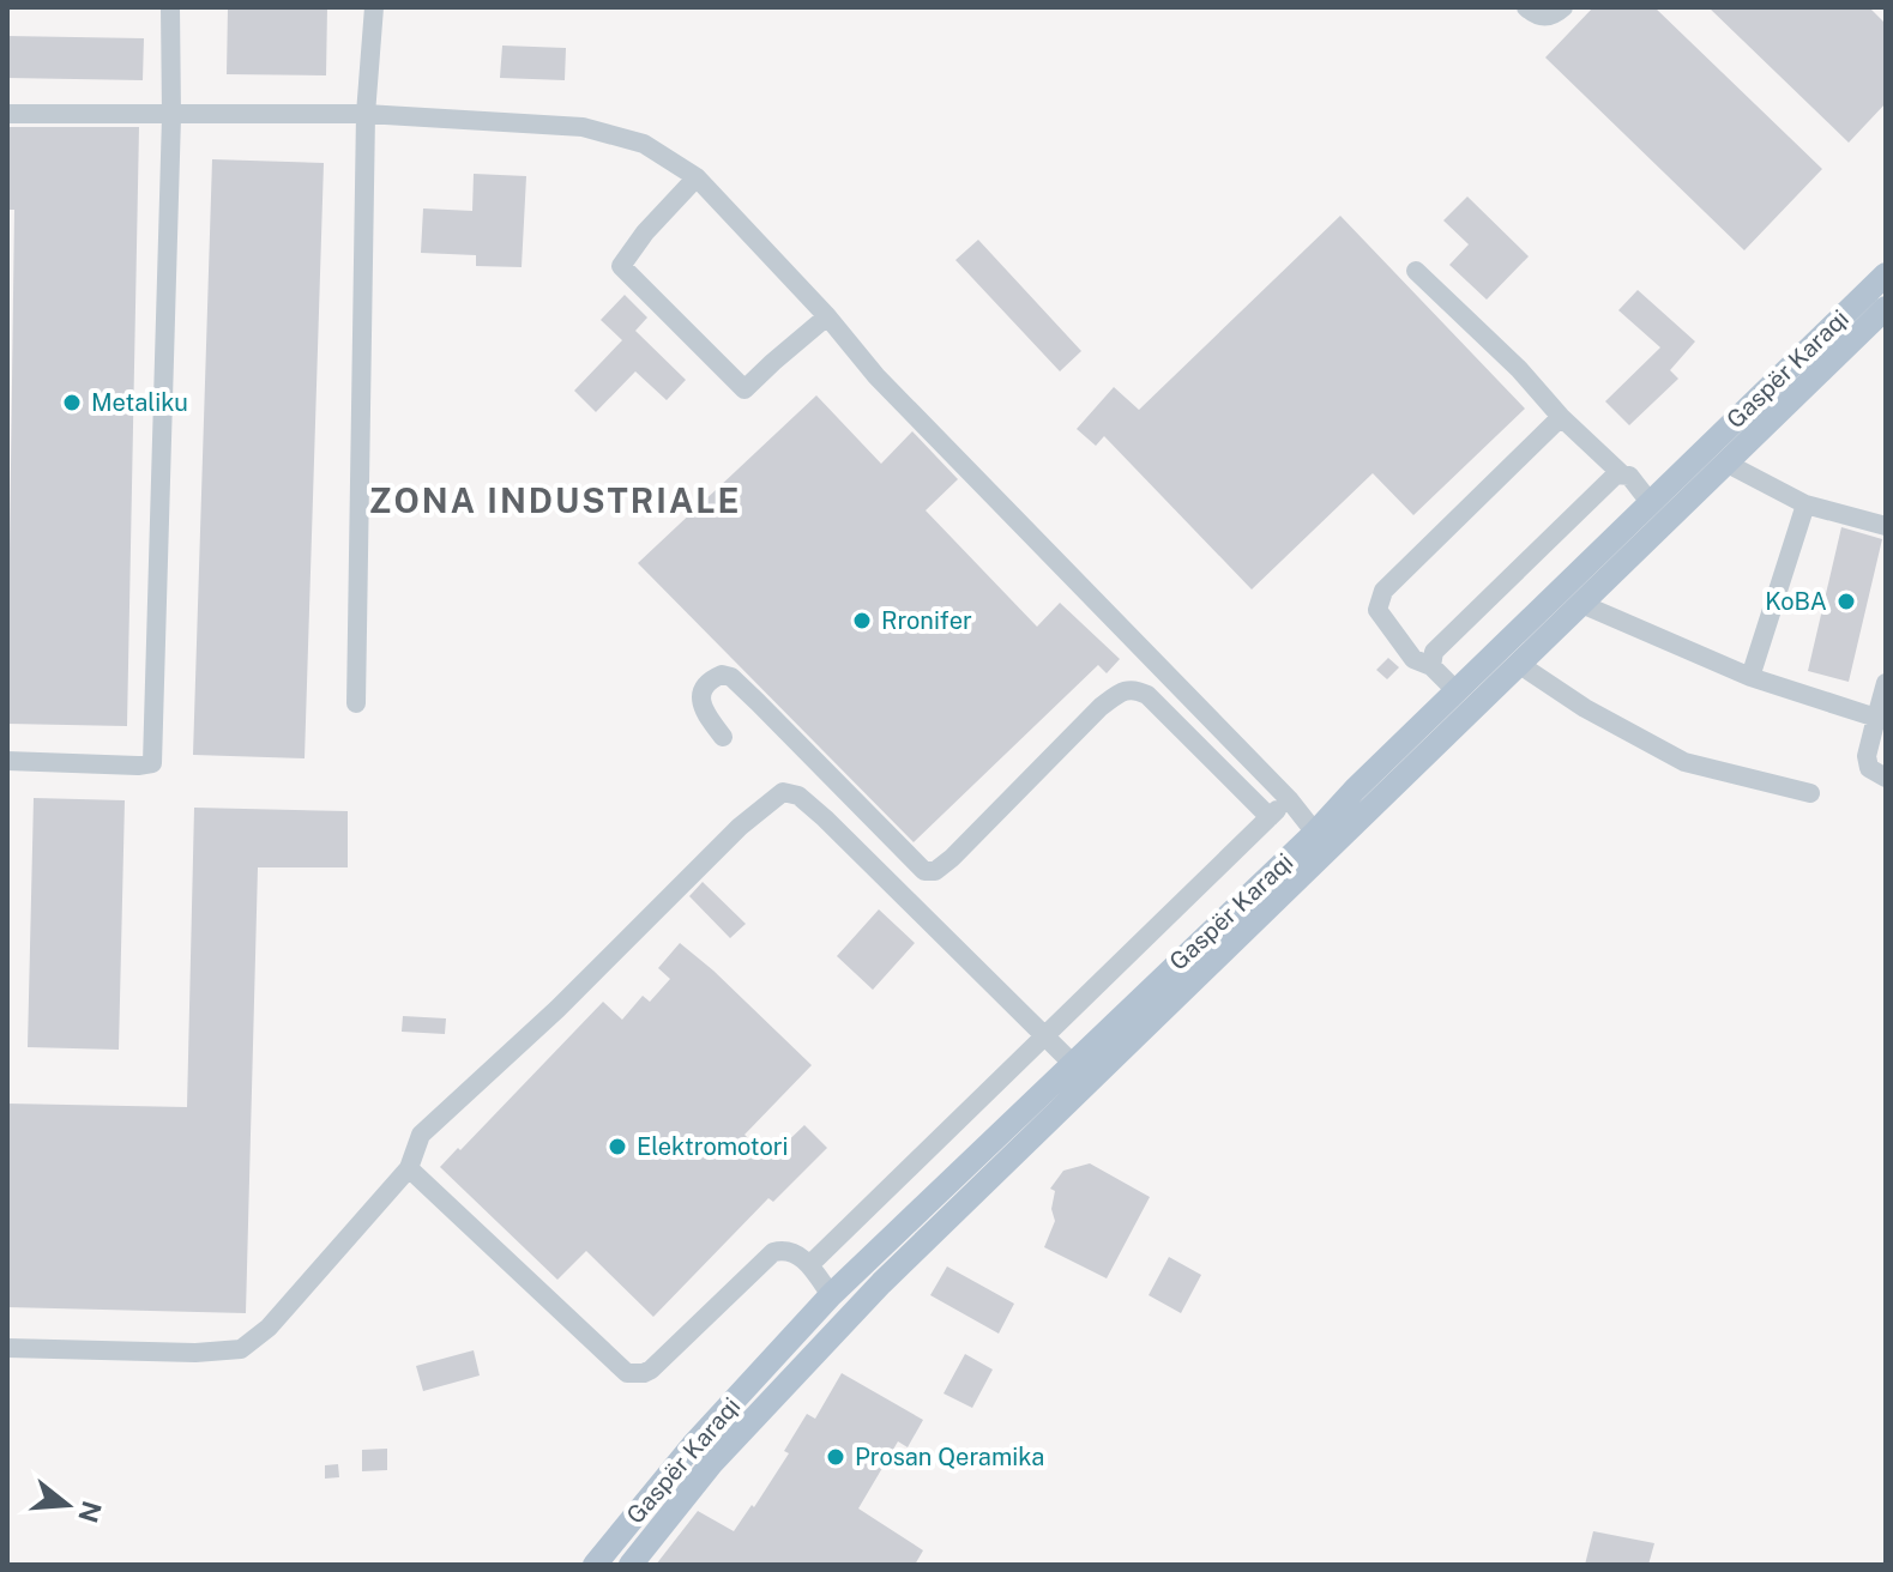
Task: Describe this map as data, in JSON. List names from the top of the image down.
{
  "streets": {
    "main road": ["Gaspër Karaqi"]
  },
  "districts": ["ZONA INDUSTRIALE"],
  "places": [
    "Metaliku",
    "KoBA",
    "Rronifer",
    "Elektromotori",
    "Prosan Qeramika"
  ],
  "north": "right"
}
